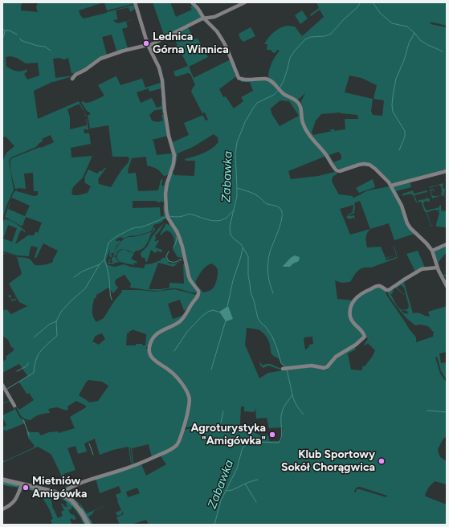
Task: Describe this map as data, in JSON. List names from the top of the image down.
{
  "water": ["Zabawka"],
  "places": [
    "Lednica Górna Winnica",
    "Agroturystyka \"Amigówka\"",
    "Klub Sportowy Sokół Chorągwica",
    "Mietniów Amigówka"
  ]
}
